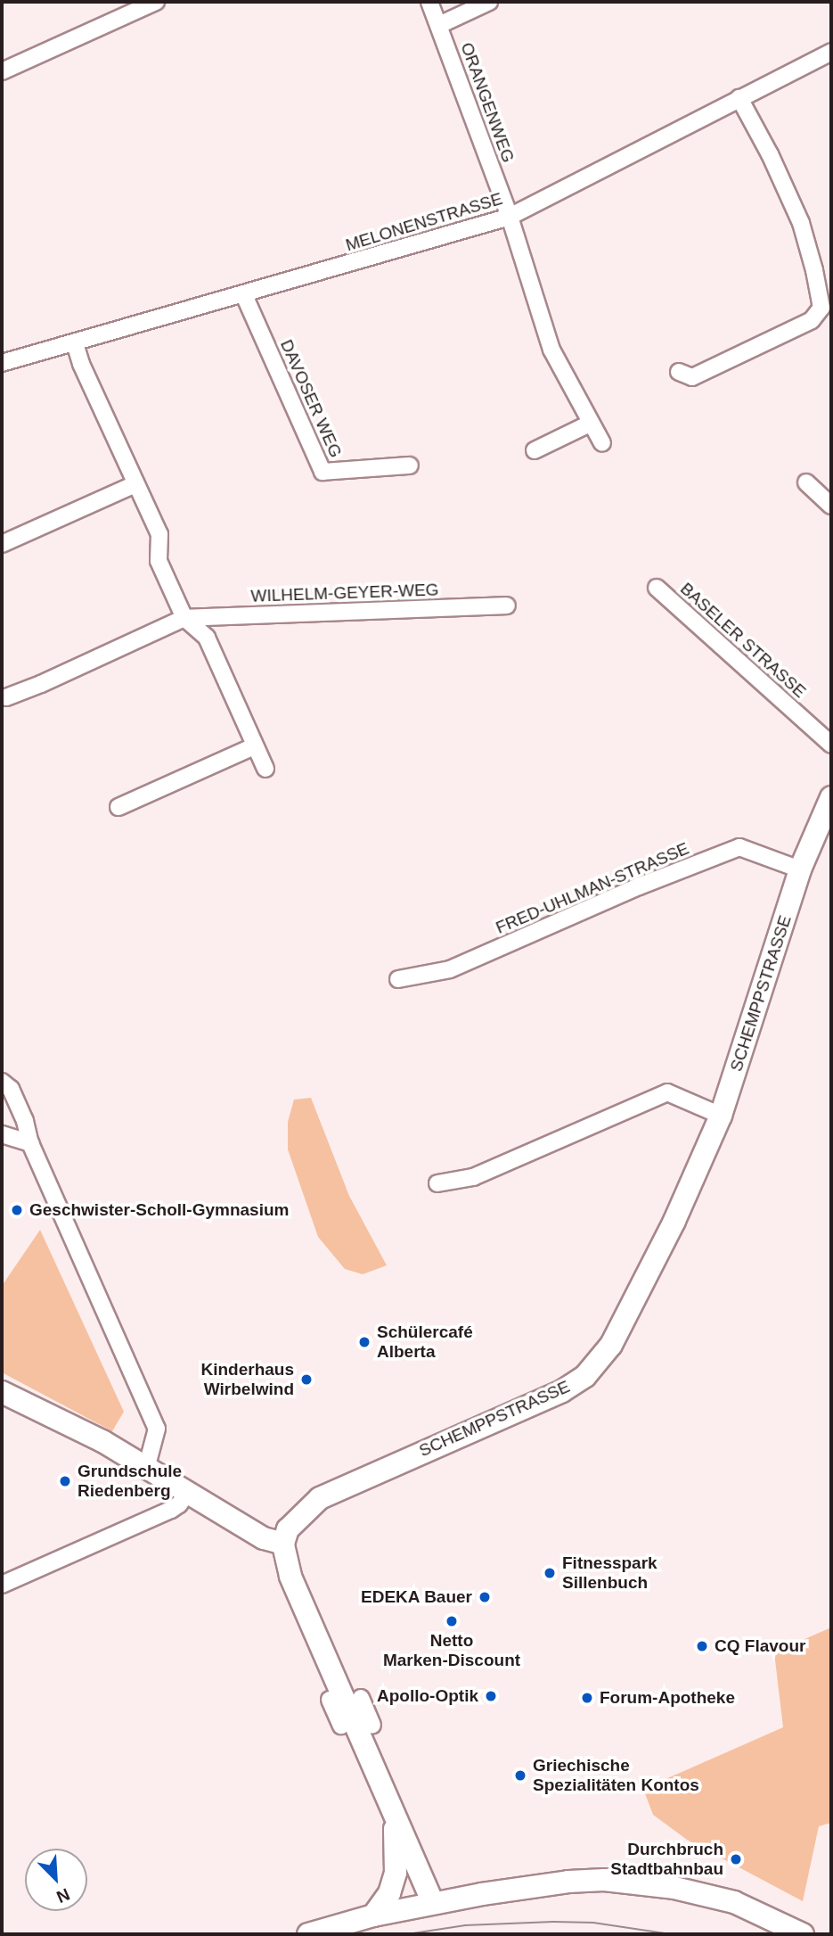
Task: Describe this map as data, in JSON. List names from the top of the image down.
{
  "streets": {
    "street": [
      "ORANGENWEG",
      "MELONENSTRASSE",
      "DAVOSER WEG",
      "WILHELM-GEYER-WEG",
      "BASELER STRASSE",
      "FRED-UHLMAN-STRASSE",
      "SCHEMPPSTRASSE"
    ]
  },
  "crossings": [
    ["ORANGENWEG", "MELONENSTRASSE"],
    ["MELONENSTRASSE", "DAVOSER WEG"],
    ["FRED-UHLMAN-STRASSE", "SCHEMPPSTRASSE"]
  ],
  "places": [
    "Geschwister-Scholl-Gymnasium",
    "Schülercafé Alberta",
    "Kinderhaus Wirbelwind",
    "Grundschule Riedenberg",
    "Fitnesspark Sillenbuch",
    "EDEKA Bauer",
    "Netto Marken-Discount",
    "CQ Flavour",
    "Apollo-Optik",
    "Forum-Apotheke",
    "Griechische Spezialitäten Kontos",
    "Durchbruch Stadtbahnbau"
  ],
  "north": "bottom right"
}
